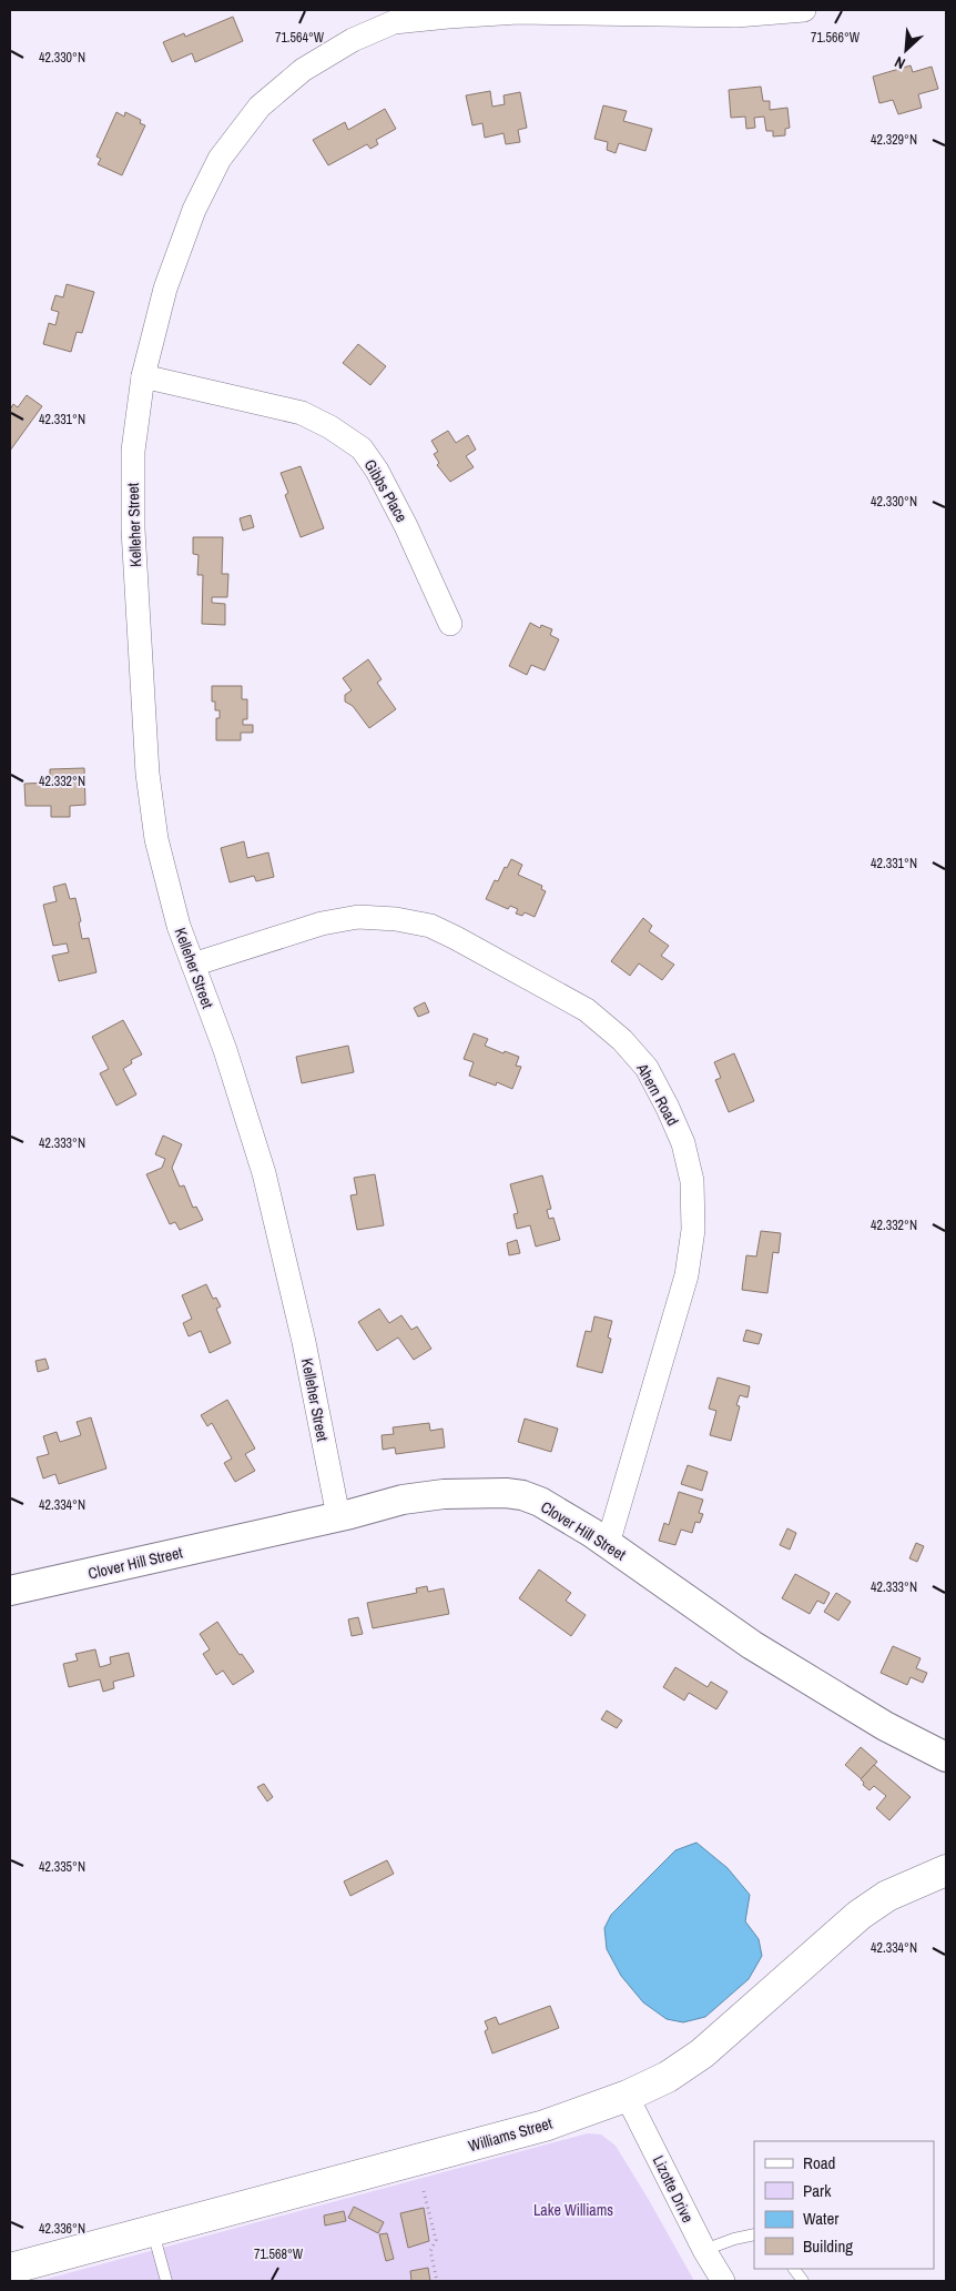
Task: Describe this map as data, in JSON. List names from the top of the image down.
{
  "streets": {
    "main road": ["Williams Street"],
    "street": [
      "Gibbs Place",
      "Kelleher Street",
      "Ahern Road",
      "Clover Hill Street",
      "Lizotte Drive"
    ]
  },
  "crossings": [
    ["Gibbs Place", "Kelleher Street"],
    ["Kelleher Street", "Ahern Road"],
    ["Kelleher Street", "Clover Hill Street"],
    ["Ahern Road", "Clover Hill Street"],
    ["Williams Street", "Lizotte Drive"]
  ],
  "parks": ["Lake Williams"],
  "legend": [
    "Road",
    "Park",
    "Water",
    "Building"
  ],
  "north": "bottom left",
  "coordinates": [
    "71.564°W",
    "71.566°W",
    "42.330°N",
    "42.329°N",
    "42.331°N",
    "42.332°N",
    "42.333°N",
    "42.334°N",
    "42.335°N",
    "42.336°N",
    "71.568°W"
  ]
}
